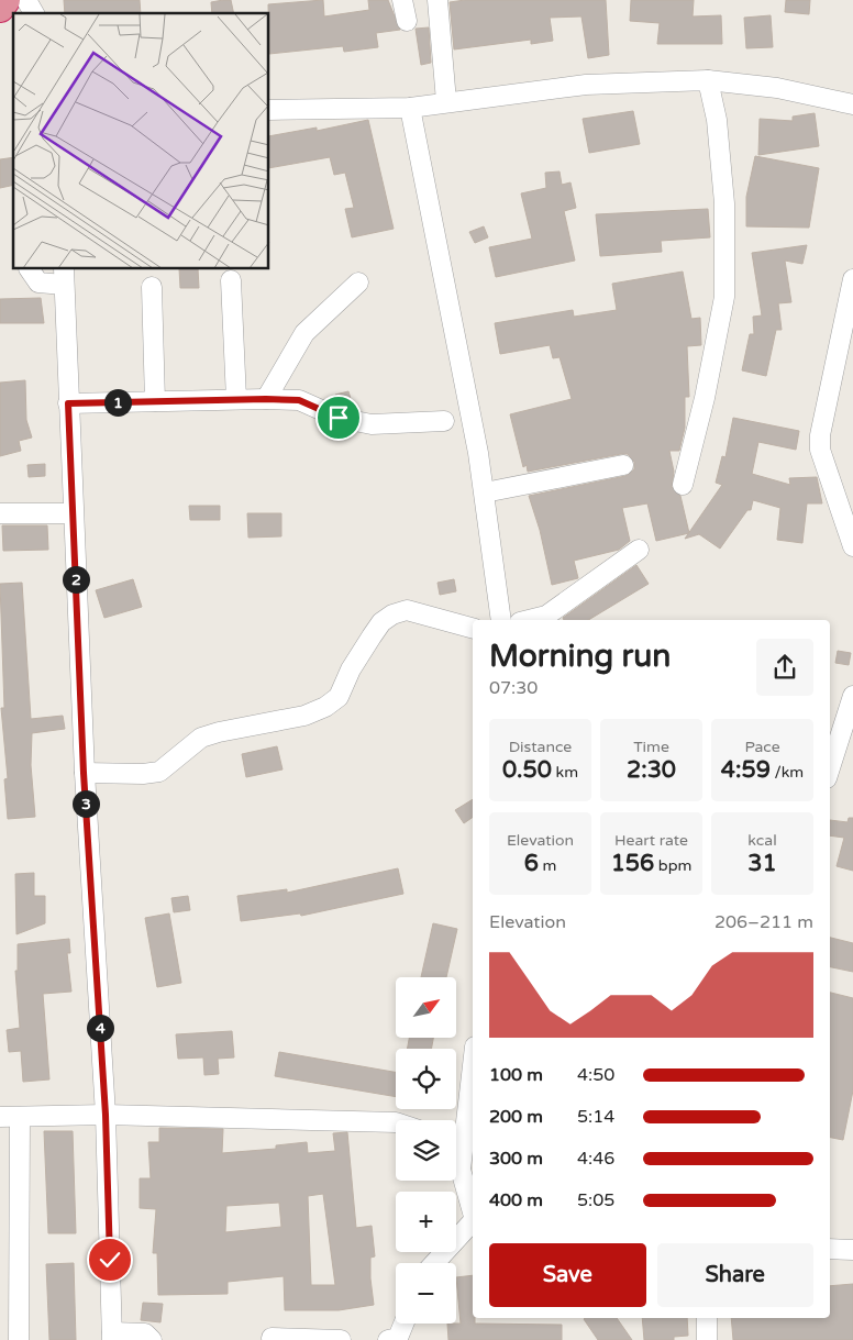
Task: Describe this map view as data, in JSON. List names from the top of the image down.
{
  "north": "top right",
  "page": {
    "pins": [
      "1",
      "2",
      "3",
      "4"
    ],
    "heading": ["Morning run", "07:30"],
    "stats": [
      ["Distance", "0.50 km"],
      ["Time", "2:30"],
      ["Pace", "4:59 /km"],
      ["Elevation", "6 m"],
      ["Heart rate", "156 bpm"],
      ["kcal", "31"]
    ],
    "chart": ["Elevation", "206–211 m"],
    "map_buttons": ["+", "−"],
    "list": [
      {
        "name": "100 m",
        "note": "4:50"
      },
      {
        "name": "200 m",
        "note": "5:14"
      },
      {
        "name": "300 m",
        "note": "4:46"
      },
      {
        "name": "400 m",
        "note": "5:05"
      }
    ],
    "buttons": ["Save", "Share"]
  }
}
